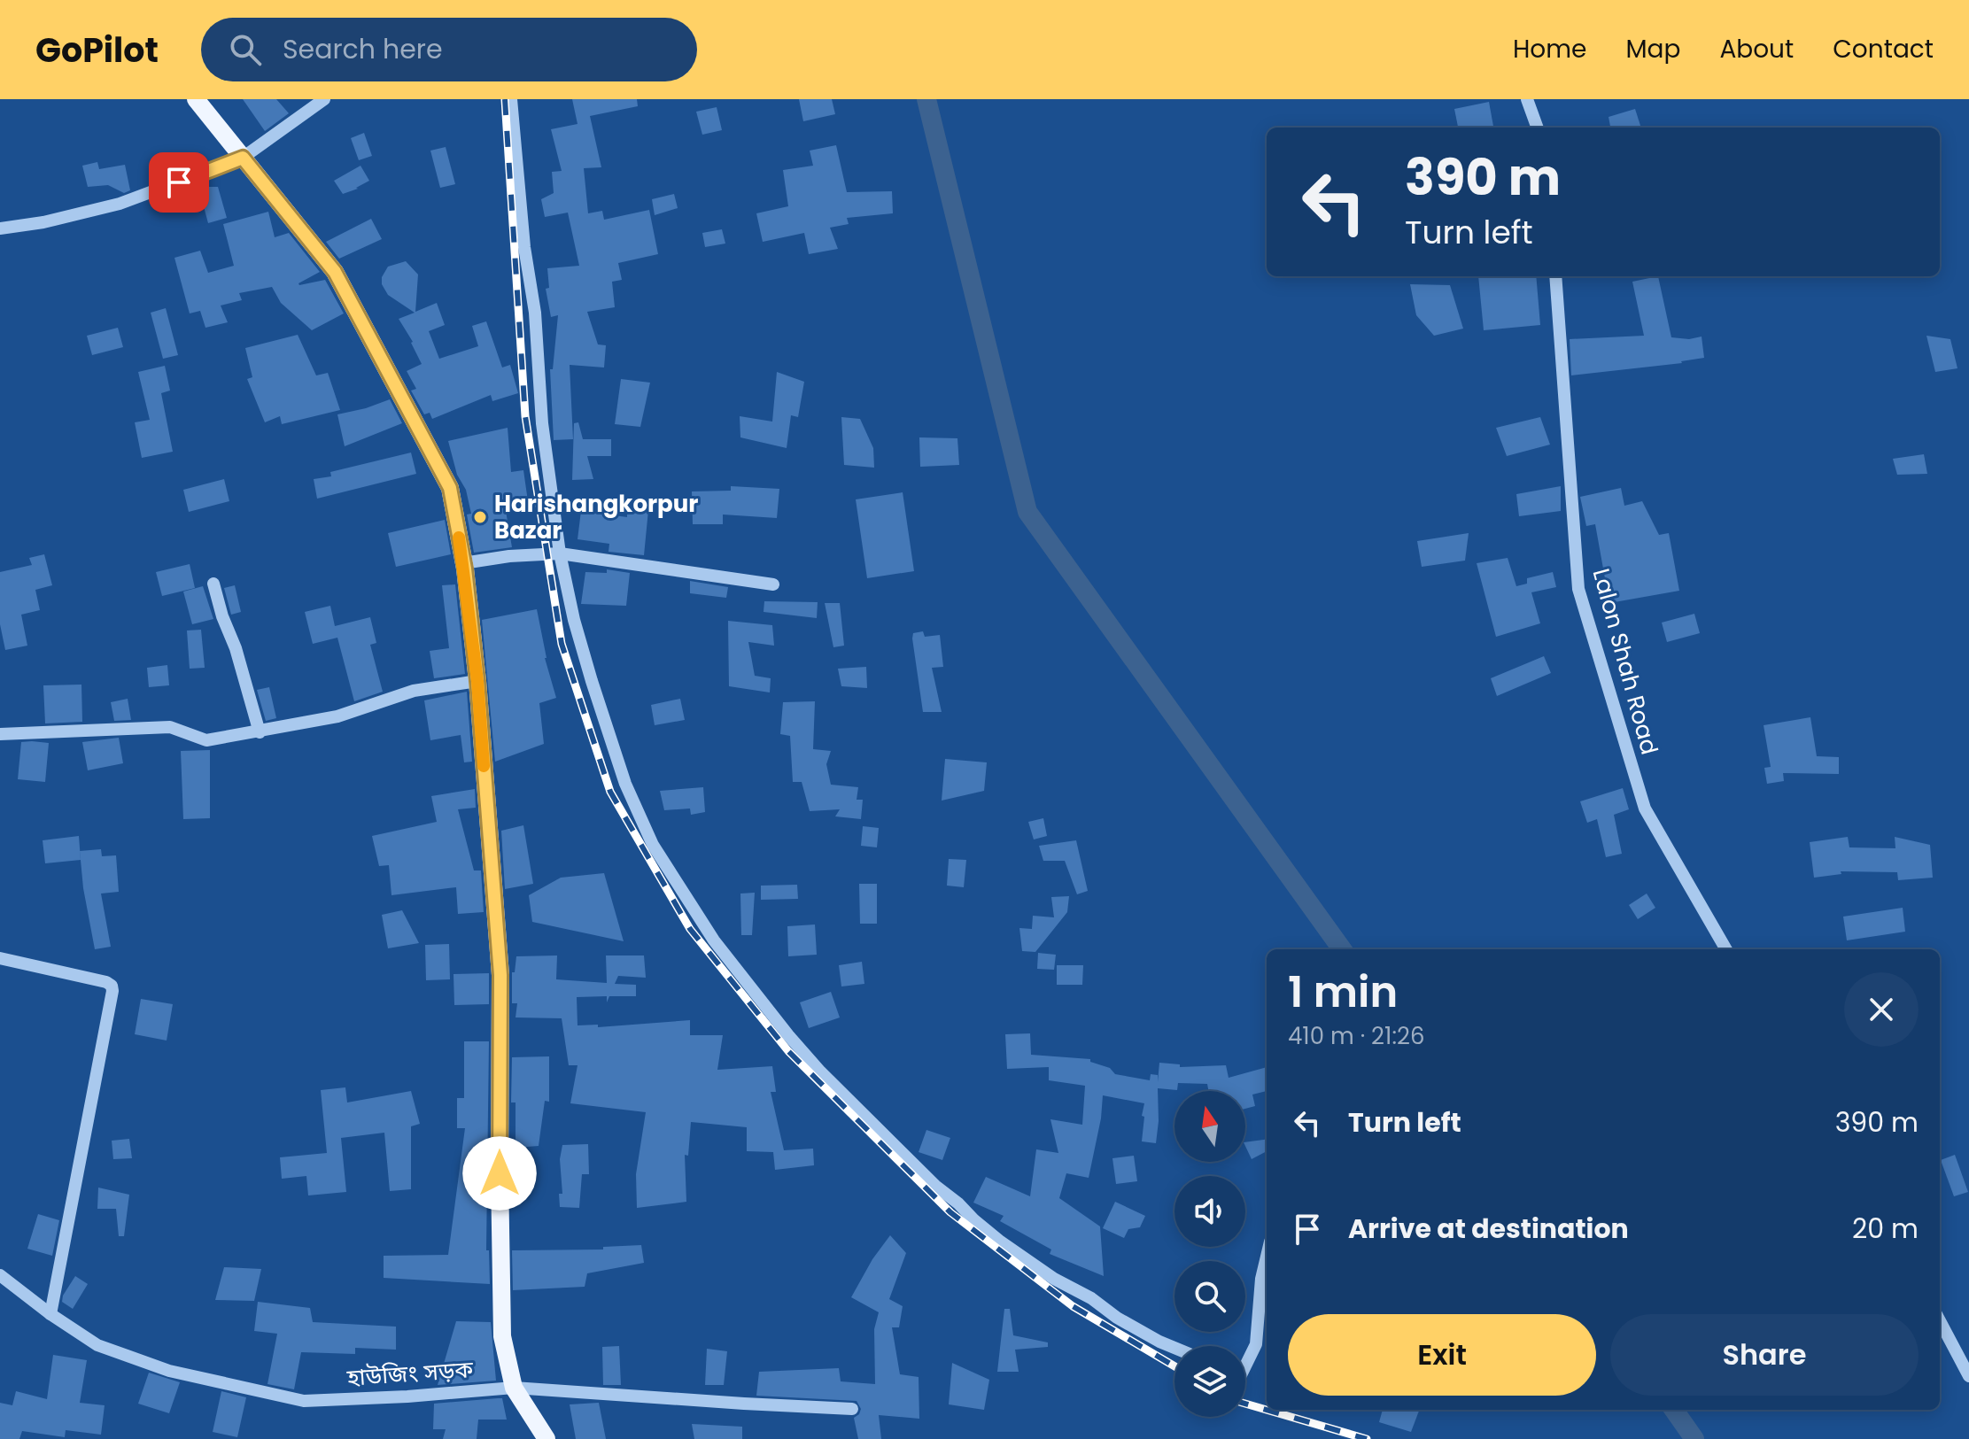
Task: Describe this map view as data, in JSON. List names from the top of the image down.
{
  "streets": {
    "street": ["Lalon Shah Road", "হাউজিং সড়ক"]
  },
  "places": ["Harishangkorpur Bazar"],
  "north": "top",
  "page": {
    "header": "GoPilot",
    "search": "Search here",
    "nav": [
      "Home",
      "Map",
      "About",
      "Contact"
    ],
    "turn": ["390 m", "Turn left"],
    "heading": ["1 min", "410 m · 21:26"],
    "list": [
      {
        "name": "Turn left",
        "value": "390 m"
      },
      {
        "name": "Arrive at destination",
        "value": "20 m"
      }
    ],
    "buttons": ["Exit", "Share"]
  }
}
